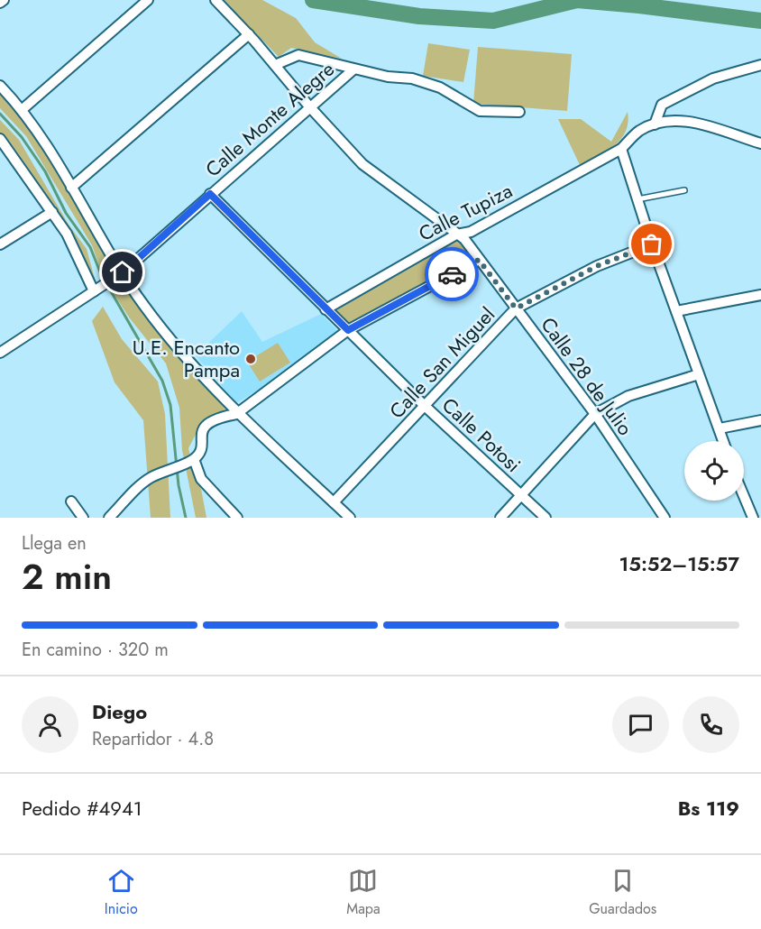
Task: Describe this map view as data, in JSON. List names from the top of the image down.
{
  "streets": {
    "street": [
      "Calle Monte Alegre",
      "Calle Tupiza",
      "Calle San Miguel",
      "Calle 28 de Julio",
      "Calle Potosi"
    ]
  },
  "crossings": [
    ["Calle Monte Alegre", "Calle 28 de Julio"],
    ["Calle Monte Alegre", "Calle Potosi"],
    ["Calle Tupiza", "Calle 28 de Julio"],
    ["Calle Tupiza", "Calle Potosi"],
    ["Calle San Miguel", "Calle 28 de Julio"],
    ["Calle San Miguel", "Calle Potosi"]
  ],
  "places": ["U.E. Encanto Pampa"],
  "page": {
    "heading": ["2 min", "Llega en", "15:52–15:57"],
    "panel": [
      "Diego",
      "Repartidor · 4.8",
      "Pedido #4941",
      "Bs 119"
    ],
    "bar": "En camino · 320 m",
    "tabs": ["Inicio", "Mapa", "Guardados"]
  }
}
